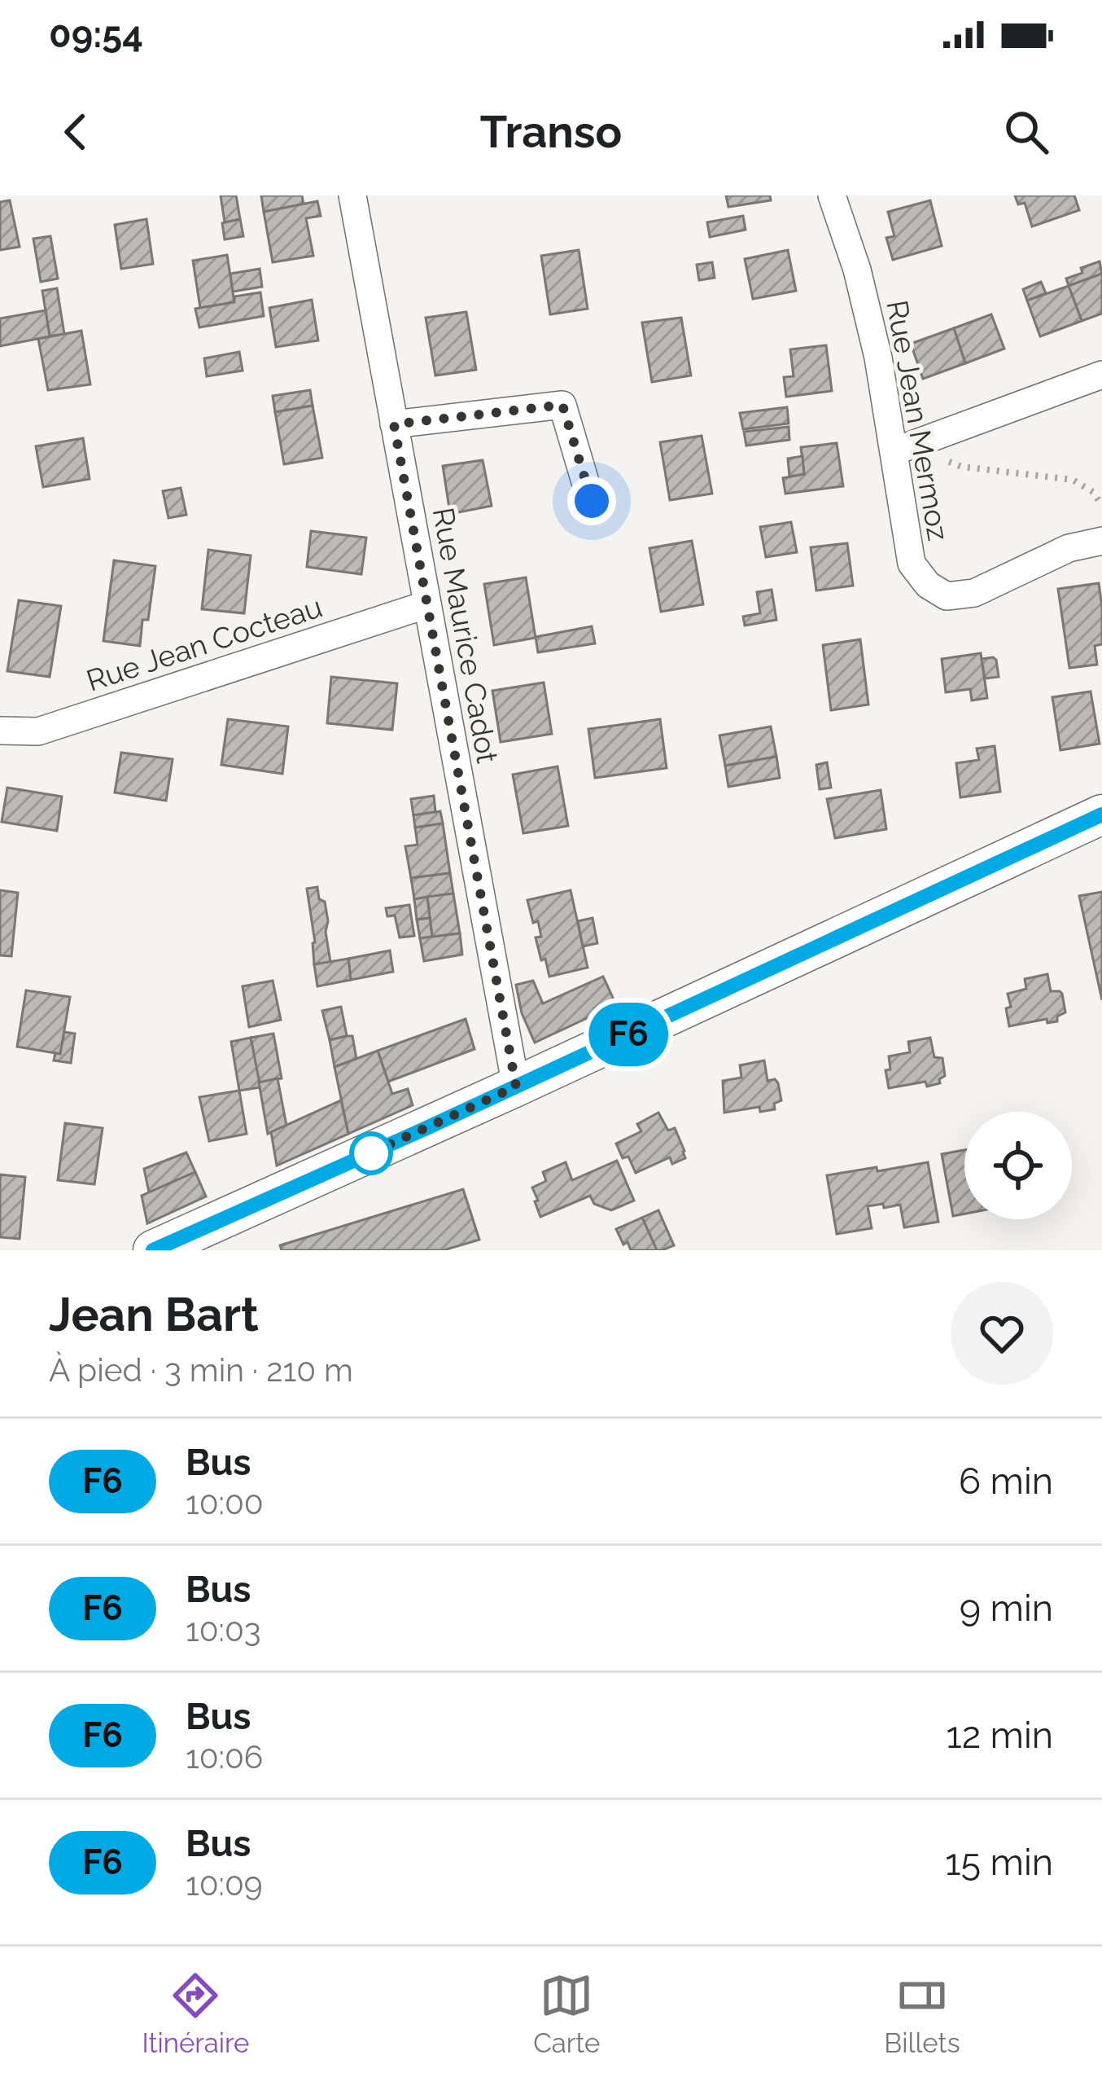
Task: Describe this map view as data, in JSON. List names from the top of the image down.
{
  "streets": {
    "street": ["Rue Jean Mermoz", "Rue Maurice Cadot", "Rue Jean Cocteau"]
  },
  "crossings": [
    ["Rue Maurice Cadot", "Rue Jean Cocteau"]
  ],
  "lines": ["bus line F6"],
  "page": {
    "status": "09:54",
    "header": "Transo",
    "on_map": "F6",
    "heading": ["Jean Bart", "À pied · 3 min · 210 m"],
    "list": [
      {
        "mark": "F6",
        "name": "Bus",
        "note": "10:00",
        "value": "6 min"
      },
      {
        "mark": "F6",
        "name": "Bus",
        "note": "10:03",
        "value": "9 min"
      },
      {
        "mark": "F6",
        "name": "Bus",
        "note": "10:06",
        "value": "12 min"
      },
      {
        "mark": "F6",
        "name": "Bus",
        "note": "10:09",
        "value": "15 min"
      }
    ],
    "tabs": ["Itinéraire", "Carte", "Billets"]
  }
}
